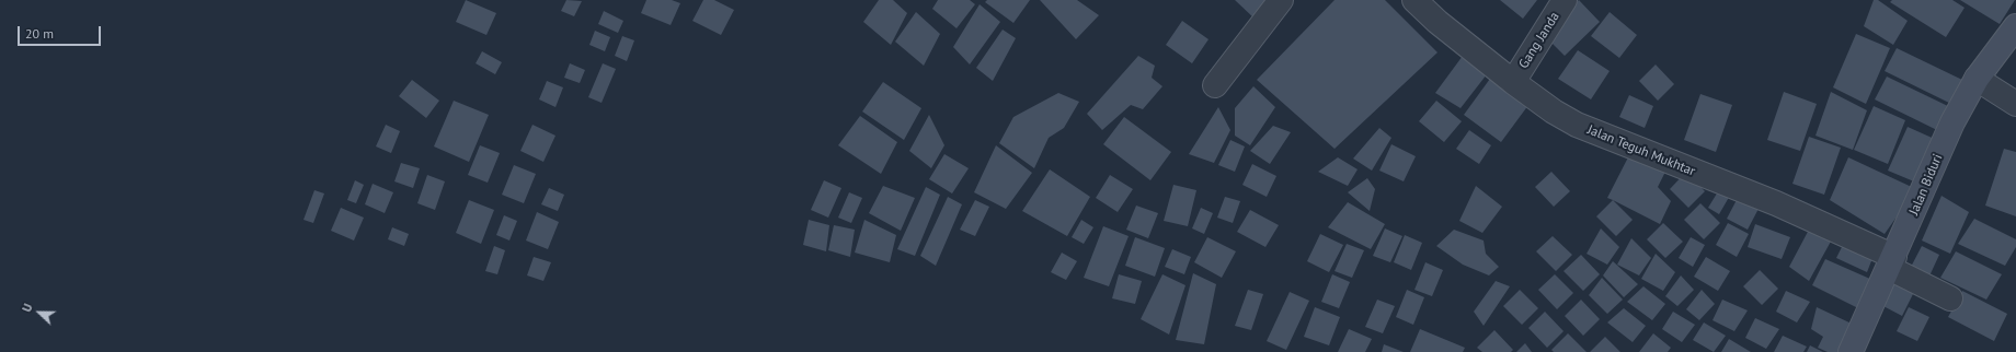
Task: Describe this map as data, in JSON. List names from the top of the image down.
{
  "streets": {
    "street": ["Gang Janda", "Jalan Teguh Mukhtar", "Jalan Biduri"]
  },
  "crossings": [
    ["Gang Janda", "Jalan Teguh Mukhtar"],
    ["Jalan Teguh Mukhtar", "Jalan Biduri"]
  ],
  "scale_bar": "20 m",
  "north": "left"
}
